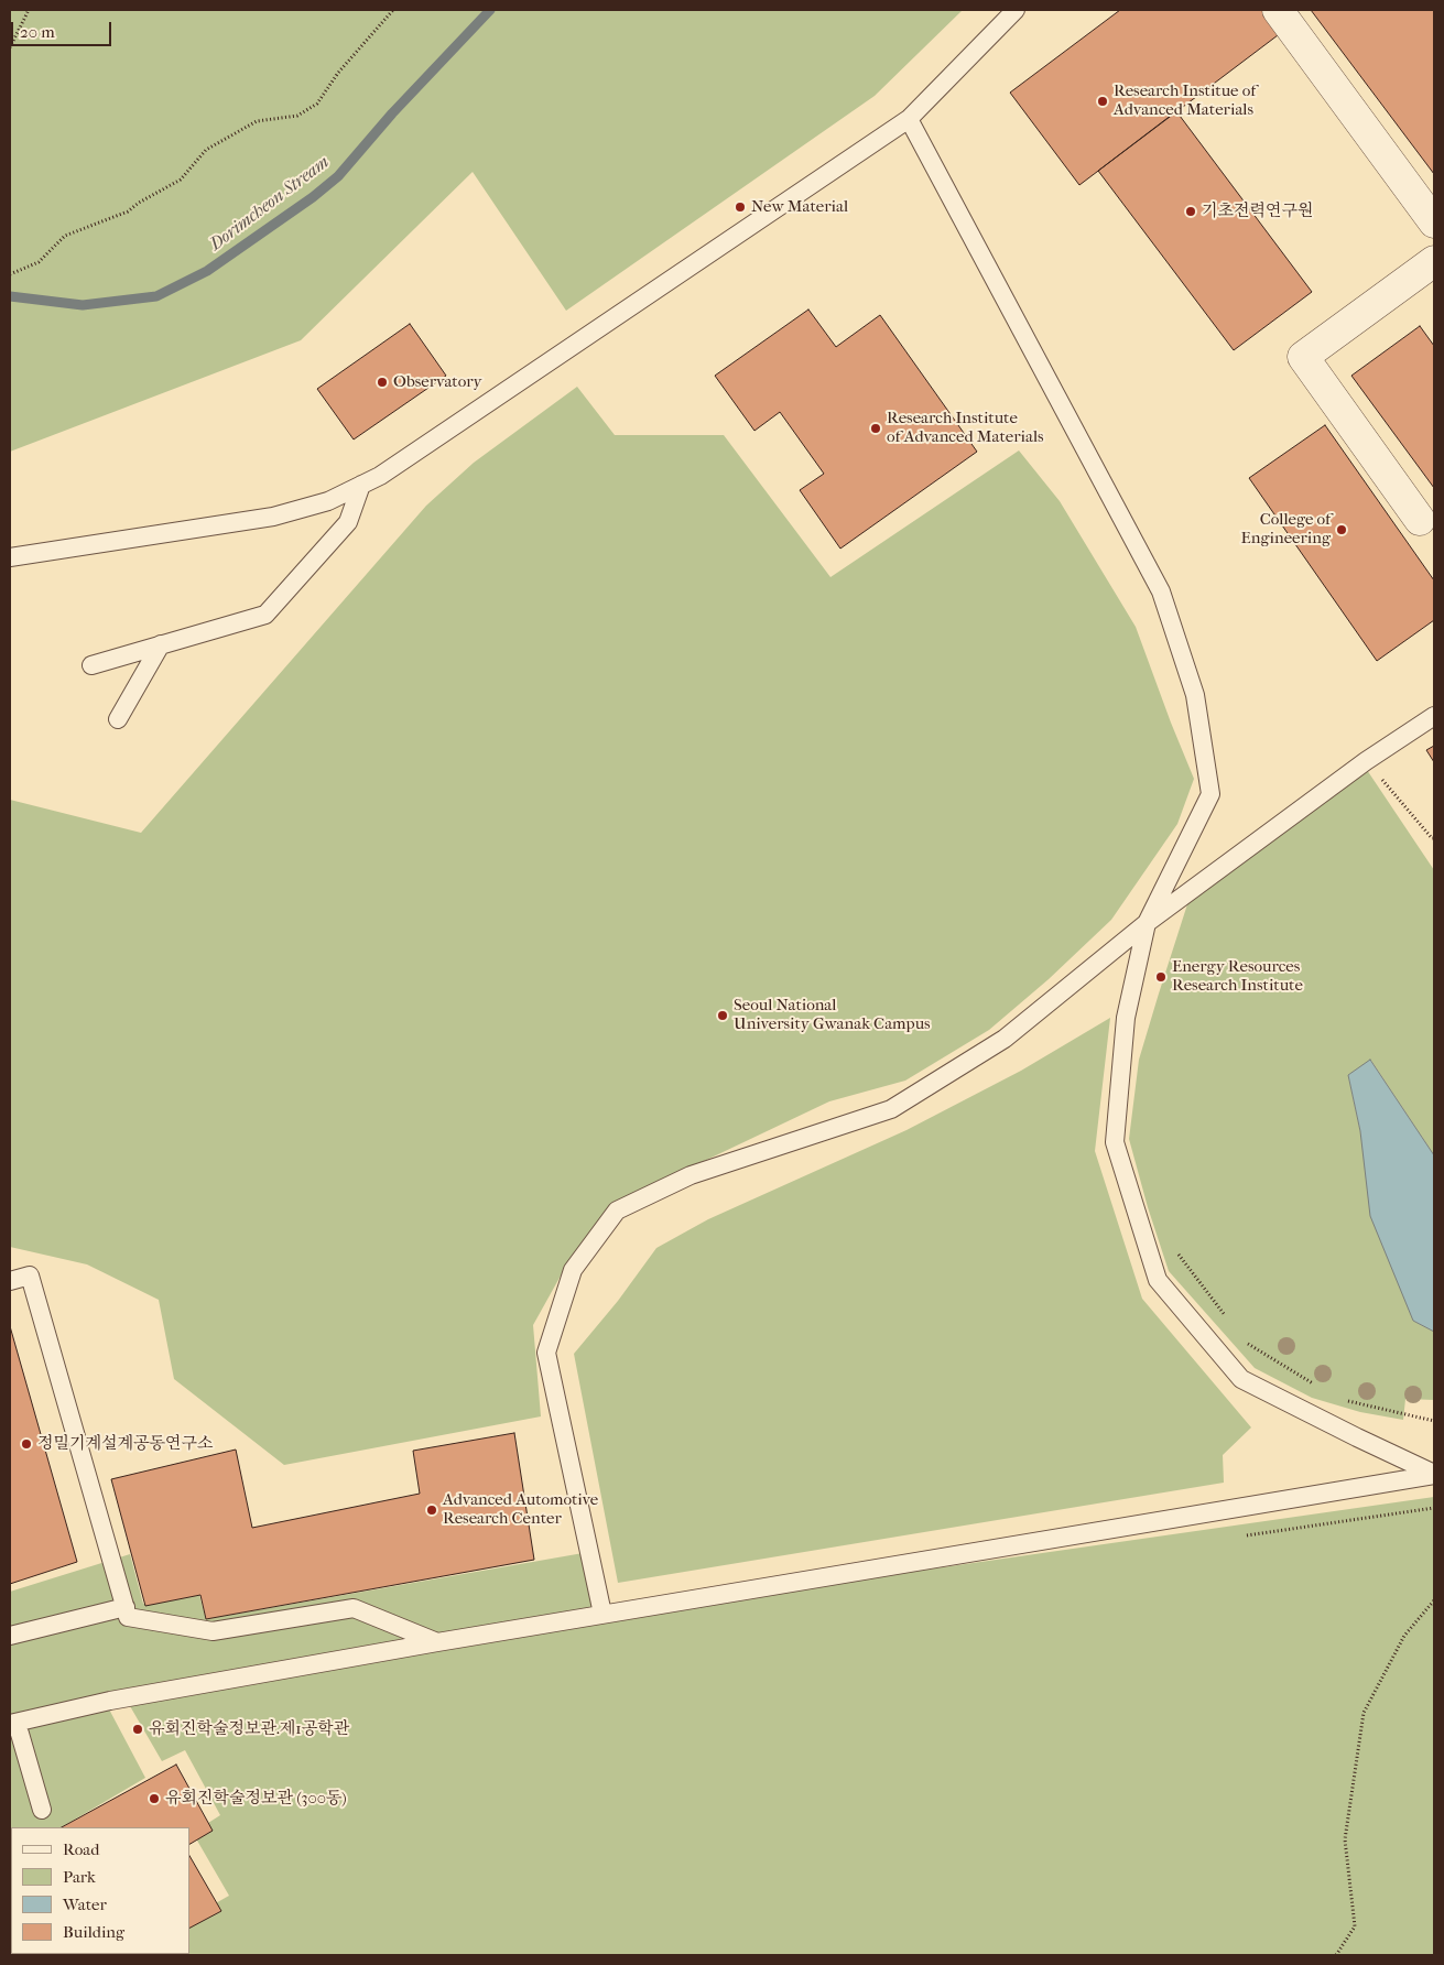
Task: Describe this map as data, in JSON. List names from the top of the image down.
{
  "water": ["Dorimcheon Stream"],
  "places": [
    "Research Institue of Advanced Materials",
    "New Material",
    "기초전력연구원",
    "Observatory",
    "Research Institute of Advanced Materials",
    "College of Engineering",
    "Energy Resources Research Institute",
    "Seoul National University Gwanak Campus",
    "정밀기계설계공동연구소",
    "Advanced Automotive Research Center",
    "유회진학술정보관.제1공학관",
    "유회진학술정보관 (300동)"
  ],
  "legend": [
    "Road",
    "Park",
    "Water",
    "Building"
  ],
  "scale_bar": "20 m"
}
